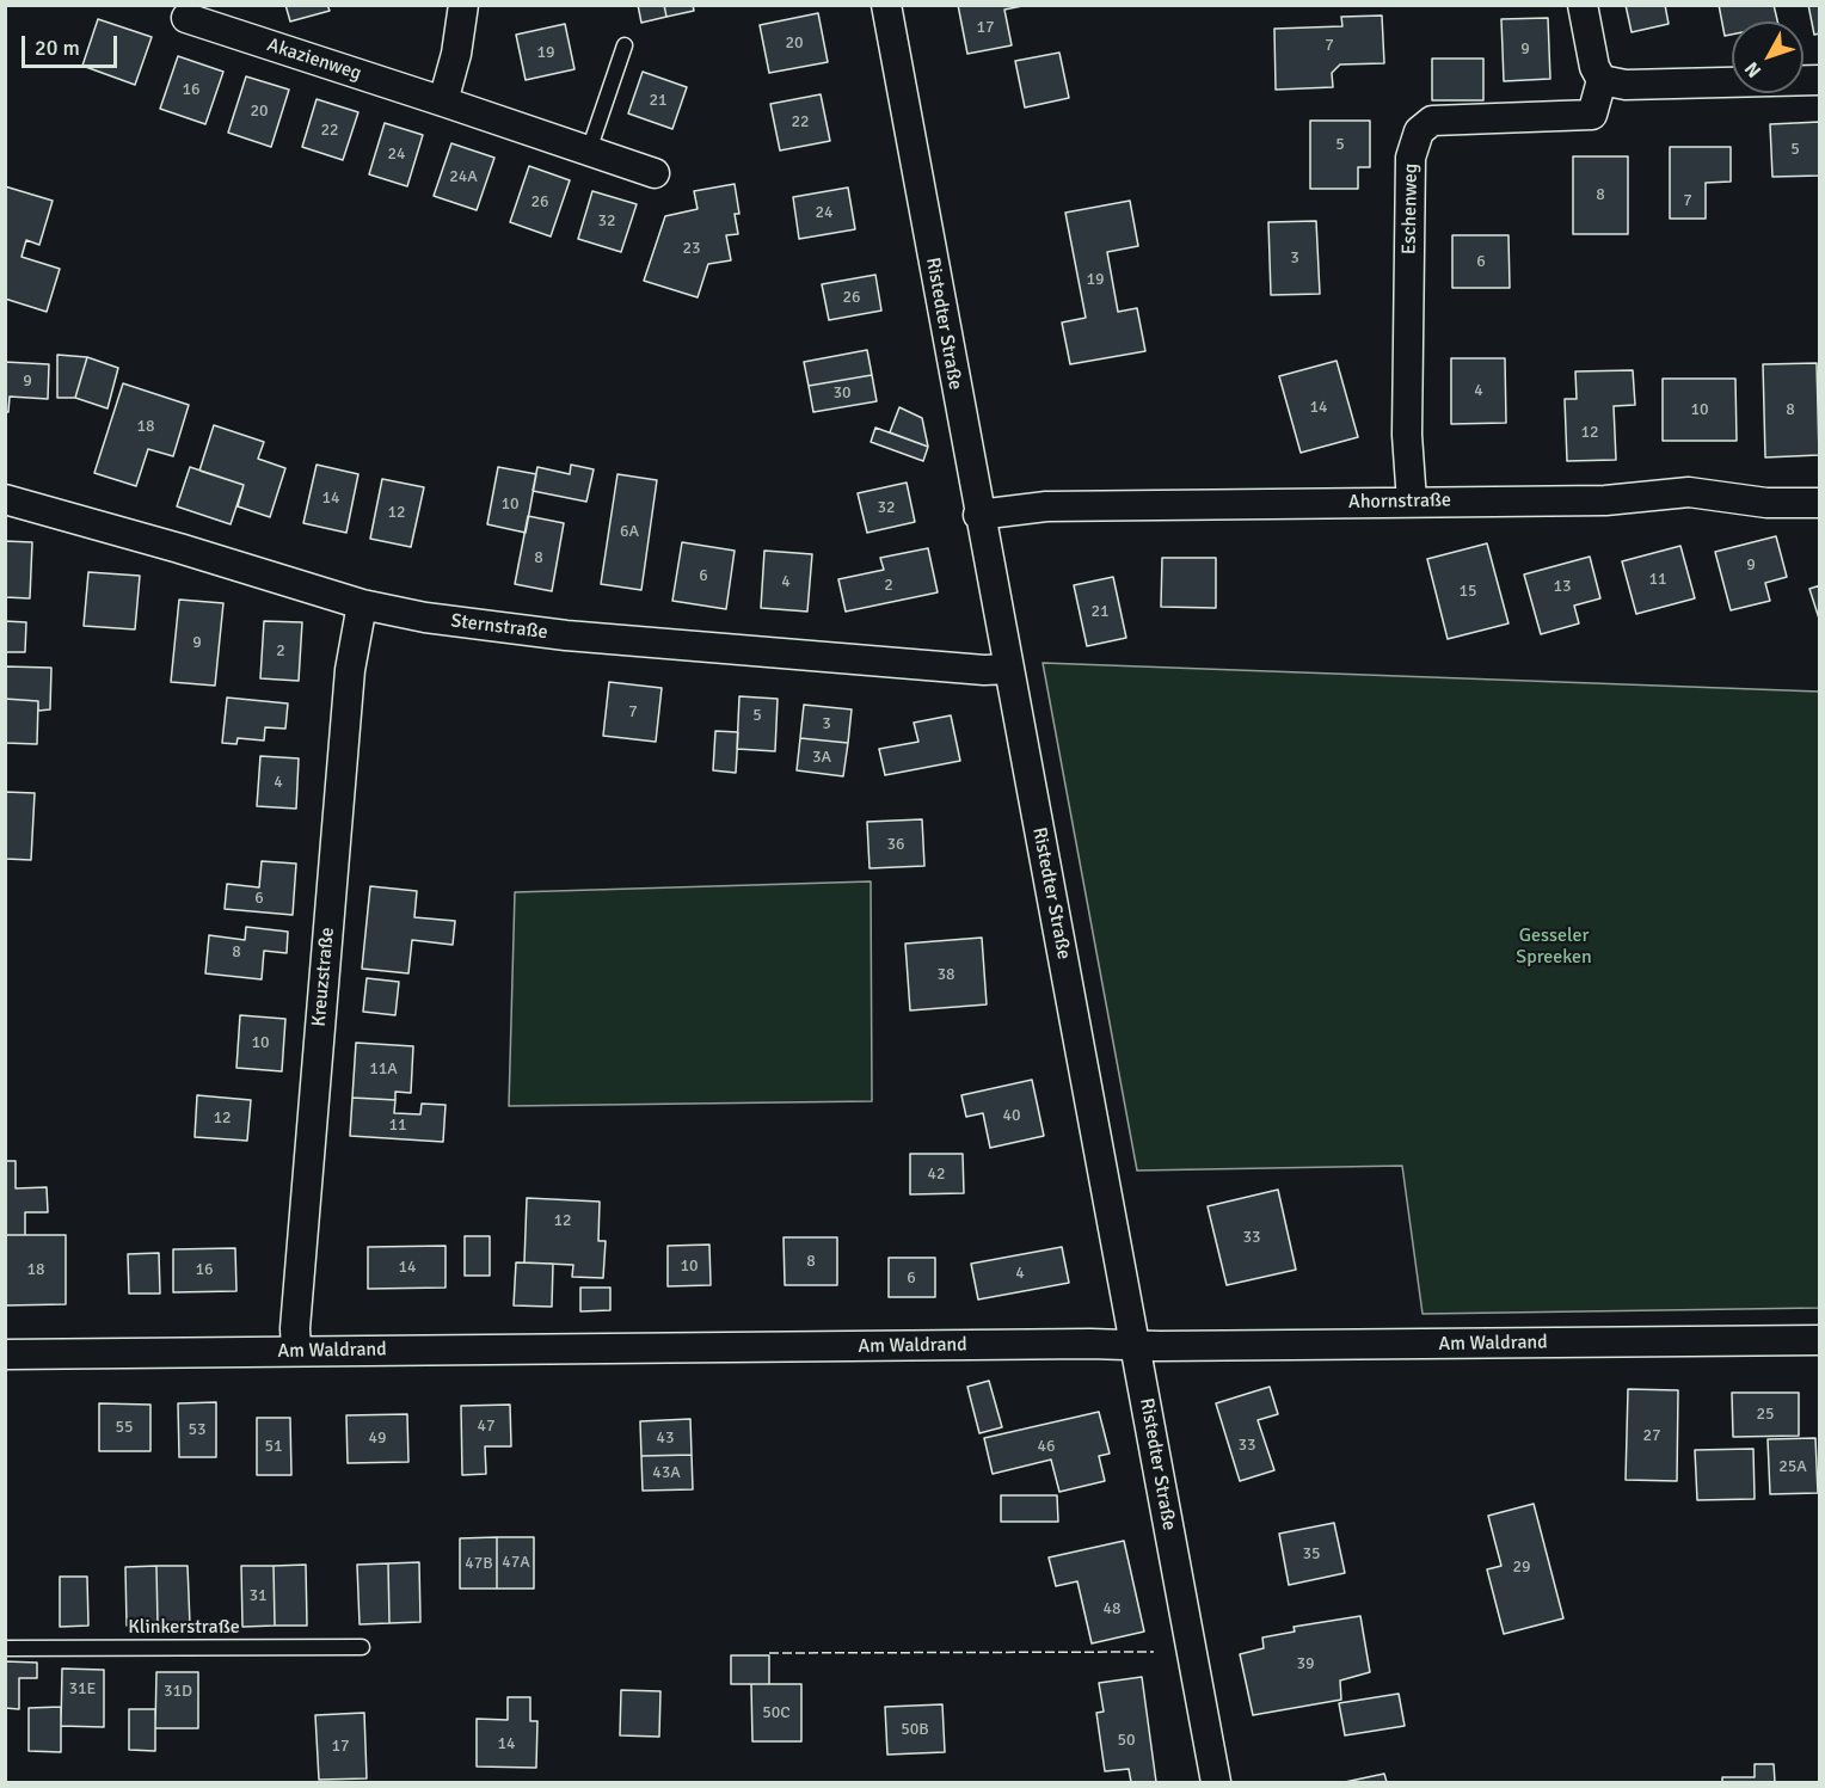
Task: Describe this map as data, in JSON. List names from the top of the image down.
{
  "streets": {
    "street": [
      "Akazienweg",
      "Eschenweg",
      "Ristedter Straße",
      "Ahornstraße",
      "Sternstraße",
      "Kreuzstraße",
      "Am Waldrand"
    ],
    "lane": ["Klinkerstraße"]
  },
  "crossings": [
    ["Eschenweg", "Ahornstraße"],
    ["Ristedter Straße", "Ahornstraße"],
    ["Ristedter Straße", "Sternstraße"],
    ["Ristedter Straße", "Am Waldrand"],
    ["Sternstraße", "Kreuzstraße"],
    ["Kreuzstraße", "Am Waldrand"]
  ],
  "parks": ["Gesseler Spreeken"],
  "house_numbers": [
    "17",
    "20",
    "7",
    "9",
    "19",
    "16",
    "21",
    "20",
    "22",
    "22",
    "5",
    "5",
    "24",
    "24A",
    "8",
    "7",
    "26",
    "24",
    "32",
    "23",
    "3",
    "6",
    "19",
    "26",
    "9",
    "4",
    "30",
    "14",
    "10",
    "8",
    "18",
    "12",
    "14",
    "10",
    "32",
    "12",
    "6A",
    "8",
    "9",
    "6",
    "11",
    "4",
    "2",
    "13",
    "15",
    "21",
    "9",
    "2",
    "7",
    "5",
    "3",
    "3A",
    "4",
    "36",
    "6",
    "8",
    "38",
    "10",
    "11A",
    "40",
    "12",
    "11",
    "42",
    "12",
    "33",
    "8",
    "10",
    "14",
    "18",
    "16",
    "4",
    "6",
    "25",
    "47",
    "55",
    "53",
    "27",
    "49",
    "43",
    "33",
    "51",
    "46",
    "25A",
    "43A",
    "35",
    "47A",
    "47B",
    "29",
    "31",
    "48",
    "39",
    "31E",
    "31D",
    "50C",
    "50B",
    "50",
    "14",
    "17"
  ],
  "scale_bar": "20 m",
  "north": "bottom left"
}
